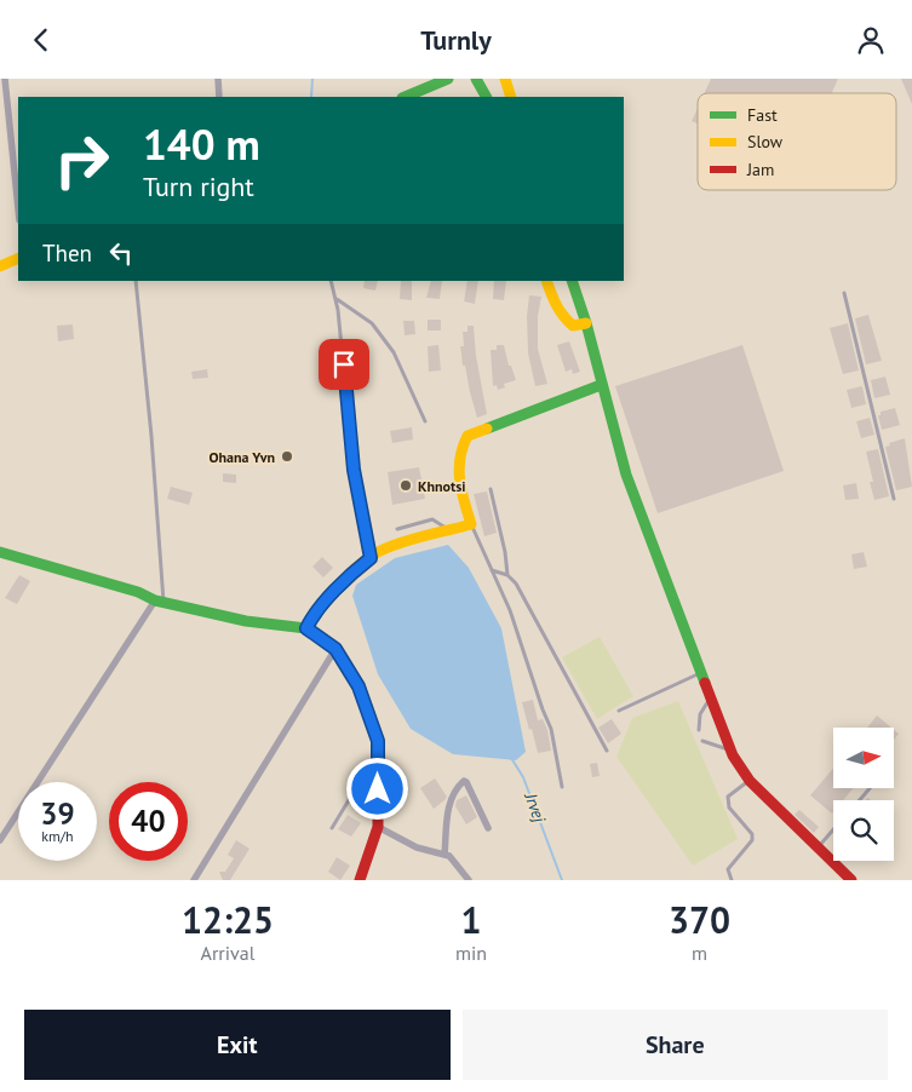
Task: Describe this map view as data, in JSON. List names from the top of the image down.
{
  "water": ["Jrvej"],
  "places": ["Ohana Yvn", "Khnotsi"],
  "legend": ["Fast", "Slow", "Jam"],
  "north": "right",
  "page": {
    "header": "Turnly",
    "turn": ["140 m", "Turn right"],
    "then": "Then",
    "speed": "39 km/h",
    "limit": "40",
    "eta": [
      "12:25",
      "Arrival",
      "1",
      "min",
      "370",
      "m"
    ],
    "buttons": ["Exit", "Share"]
  }
}
